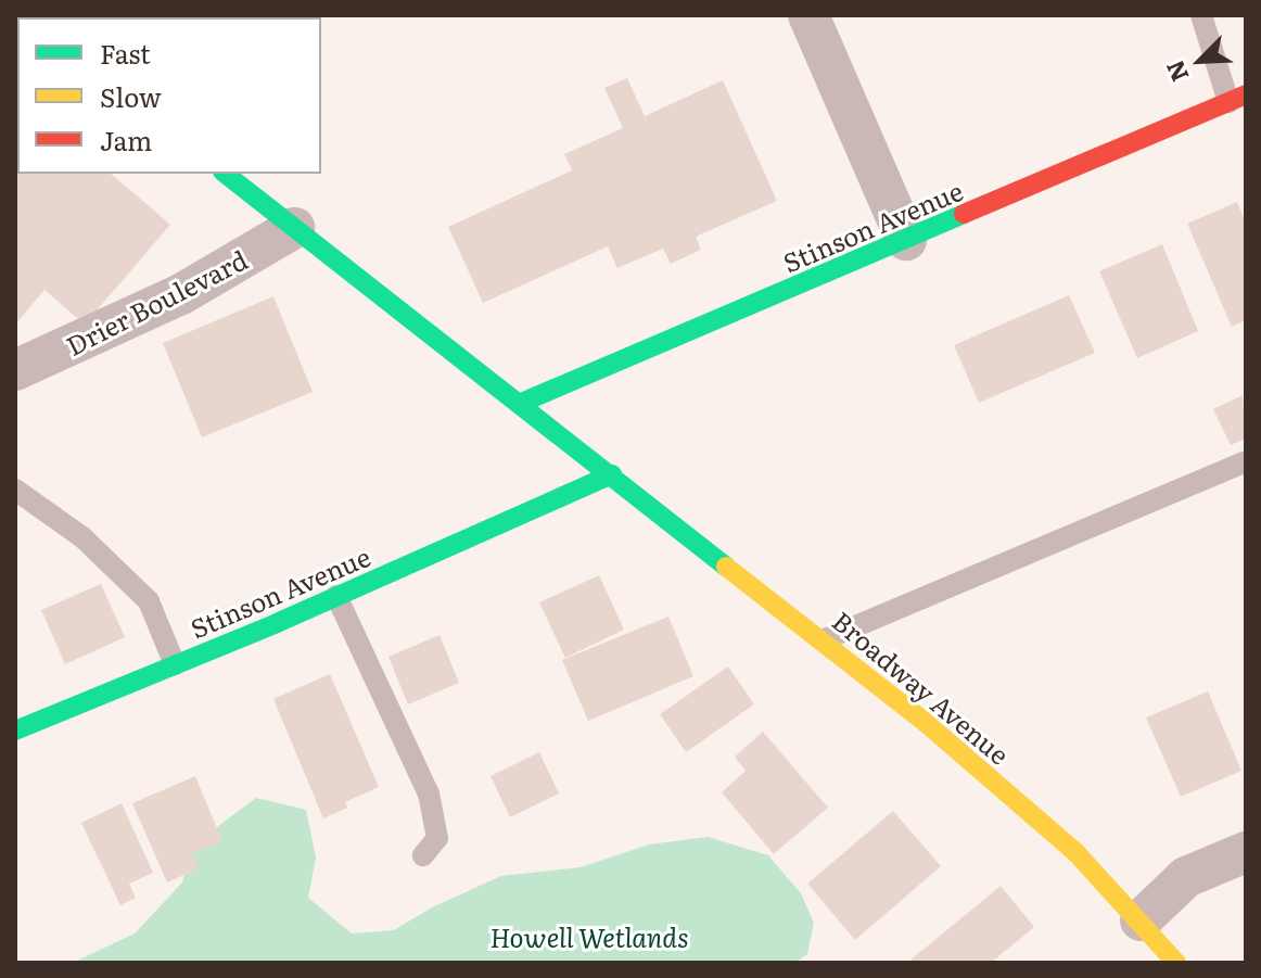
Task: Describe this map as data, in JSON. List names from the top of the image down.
{
  "streets": {
    "street": ["Stinson Avenue", "Drier Boulevard", "Broadway Avenue"]
  },
  "crossings": [
    ["Stinson Avenue", "Broadway Avenue"]
  ],
  "parks": ["Howell Wetlands"],
  "legend": ["Fast", "Slow", "Jam"],
  "north": "bottom left"
}
